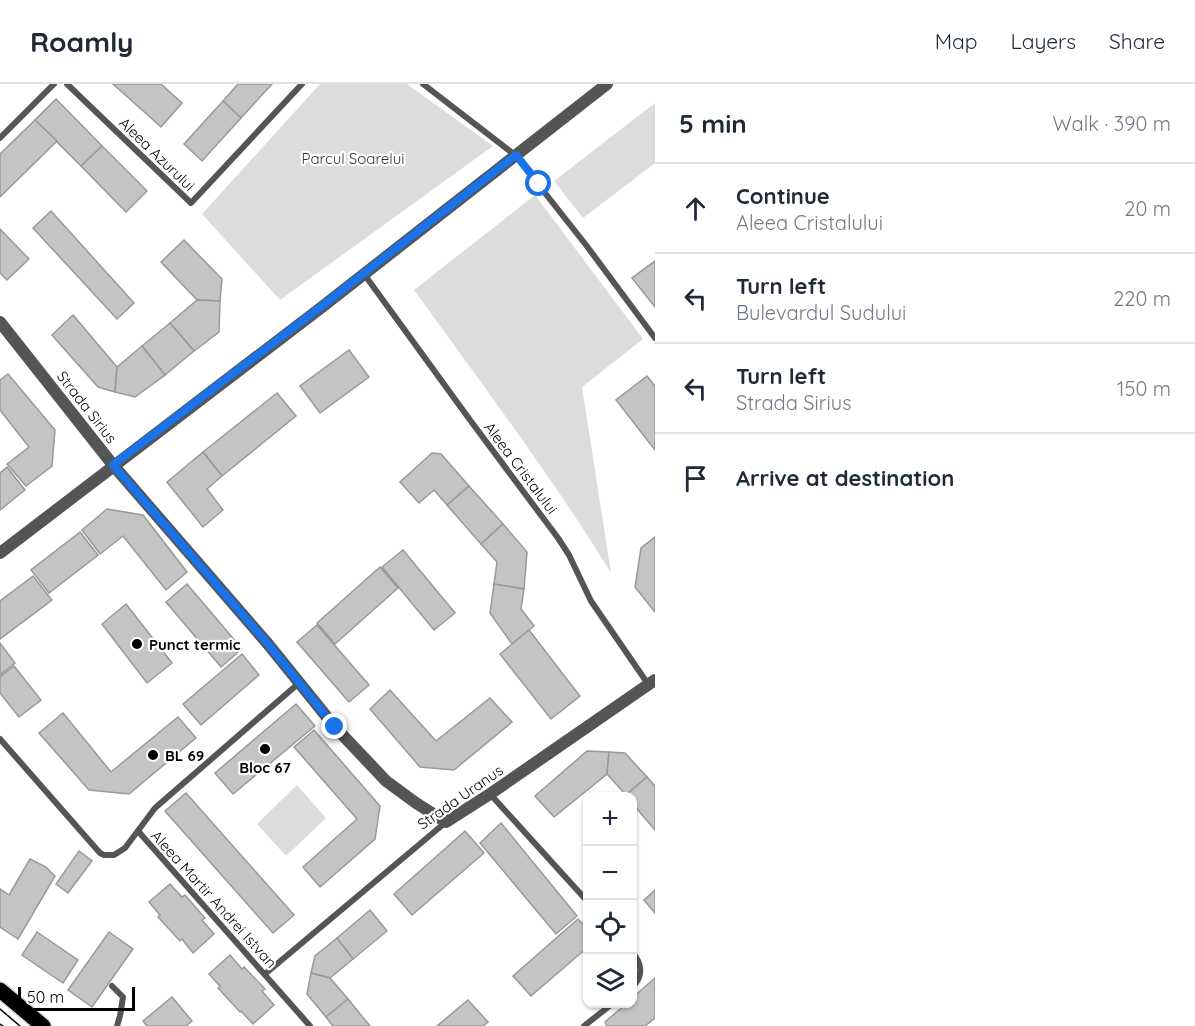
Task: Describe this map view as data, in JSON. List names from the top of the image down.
{
  "streets": {
    "street": ["Strada Sirius", "Strada Uranus"],
    "lane": ["Aleea Azurului", "Aleea Cristalului", "Aleea Martir Andrei Istvan"]
  },
  "crossings": [
    ["Strada Sirius", "Strada Uranus"],
    ["Aleea Cristalului", "Strada Uranus"],
    ["Strada Uranus", "Aleea Martir Andrei Istvan"]
  ],
  "parks": ["Parcul Soarelui"],
  "places": ["Punct termic", "Bloc 67", "BL 69"],
  "scale_bar": "50 m",
  "page": {
    "header": "Roamly",
    "nav": ["Map", "Layers", "Share"],
    "heading": ["5 min", "Walk · 390 m"],
    "list": [
      ["Continue", "Aleea Cristalului", "20 m"],
      ["Turn left", "Bulevardul Sudului", "220 m"],
      ["Turn left", "Strada Sirius", "150 m"],
      "Arrive at destination"
    ],
    "map_buttons": ["+", "−"],
    "scale": "50 m"
  }
}
